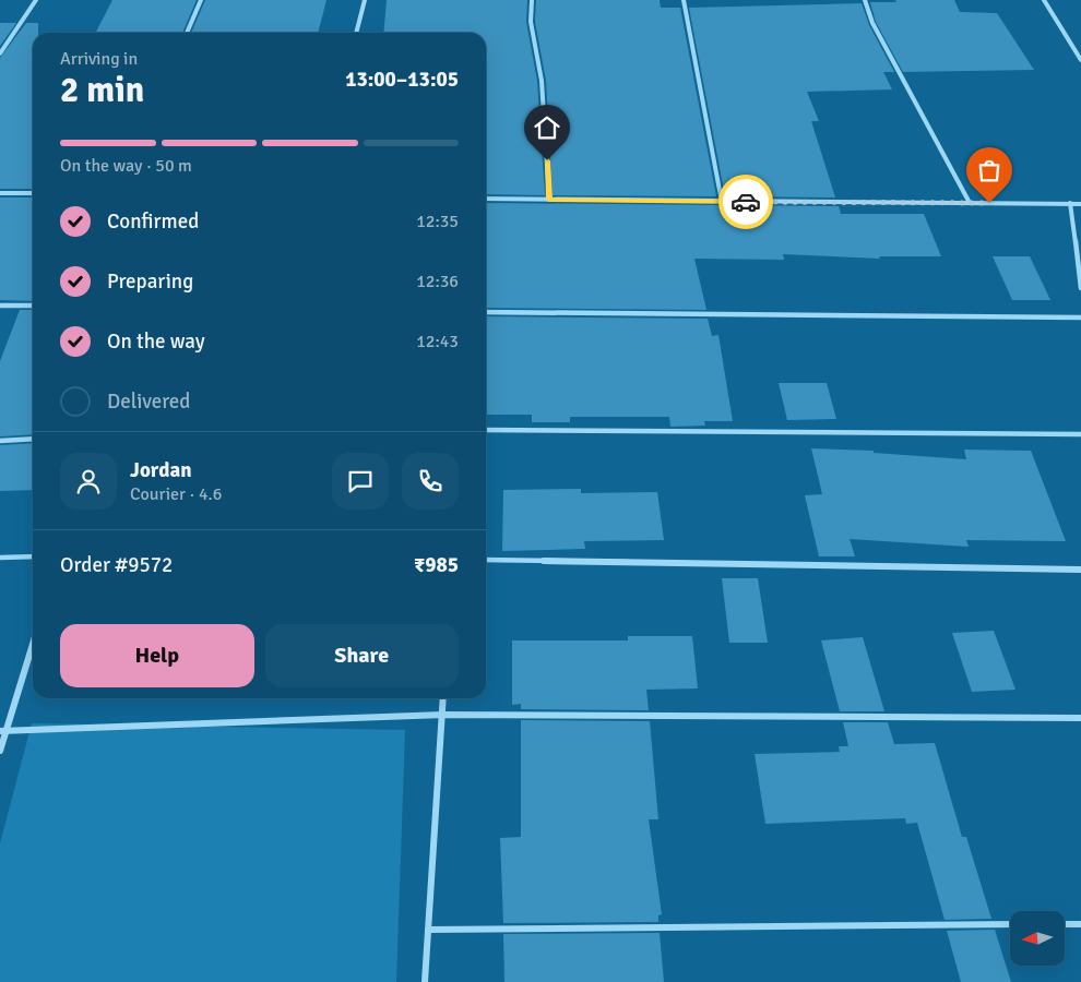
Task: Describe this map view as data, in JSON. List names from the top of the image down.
{
  "north": "left",
  "page": {
    "heading": ["2 min", "Arriving in", "13:00–13:05"],
    "panel": [
      "Jordan",
      "Courier · 4.6",
      "Order #9572",
      "₹985"
    ],
    "bar": "On the way · 50 m",
    "list": [
      ["Confirmed", "12:35"],
      ["Preparing", "12:36"],
      ["On the way", "12:43"],
      "Delivered"
    ],
    "buttons": ["Help", "Share"]
  }
}
